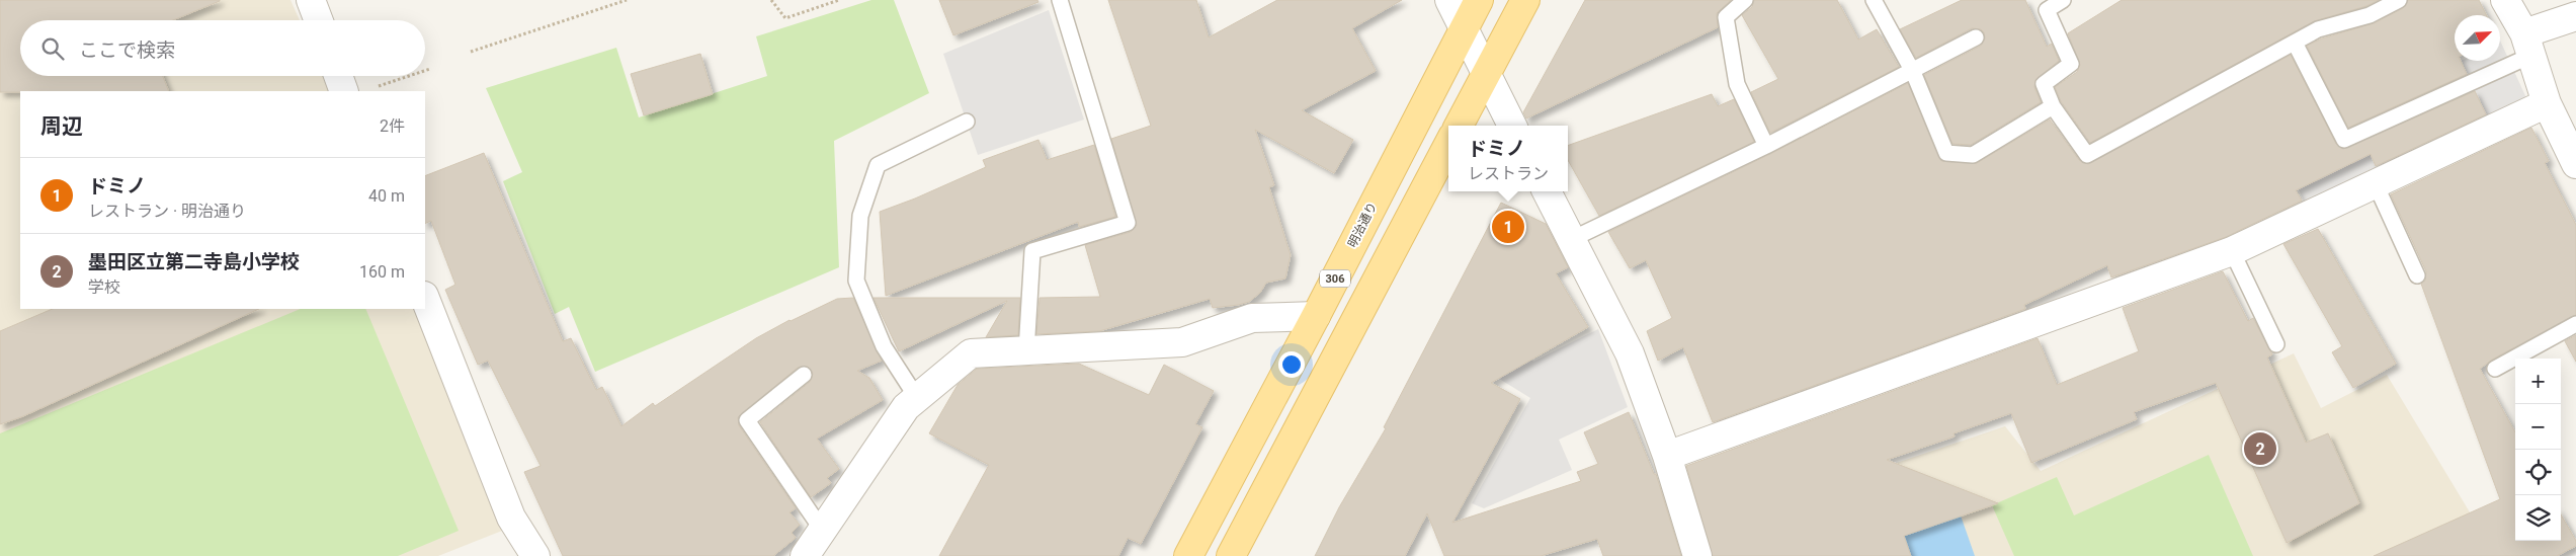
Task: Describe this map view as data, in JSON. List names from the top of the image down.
{
  "streets": {
    "main road": ["明治通り", "306"]
  },
  "north": "top right",
  "page": {
    "search": "ここで検索",
    "heading": ["周辺", "2件"],
    "popup": ["ドミノ", "レストラン"],
    "list": [
      {
        "mark": "1",
        "name": "ドミノ",
        "note": "レストラン · 明治通り",
        "value": "40 m"
      },
      {
        "mark": "2",
        "name": "墨田区立第二寺島小学校",
        "note": "学校",
        "value": "160 m"
      }
    ],
    "pins": ["1", "2"],
    "map_buttons": ["+", "−"]
  }
}
